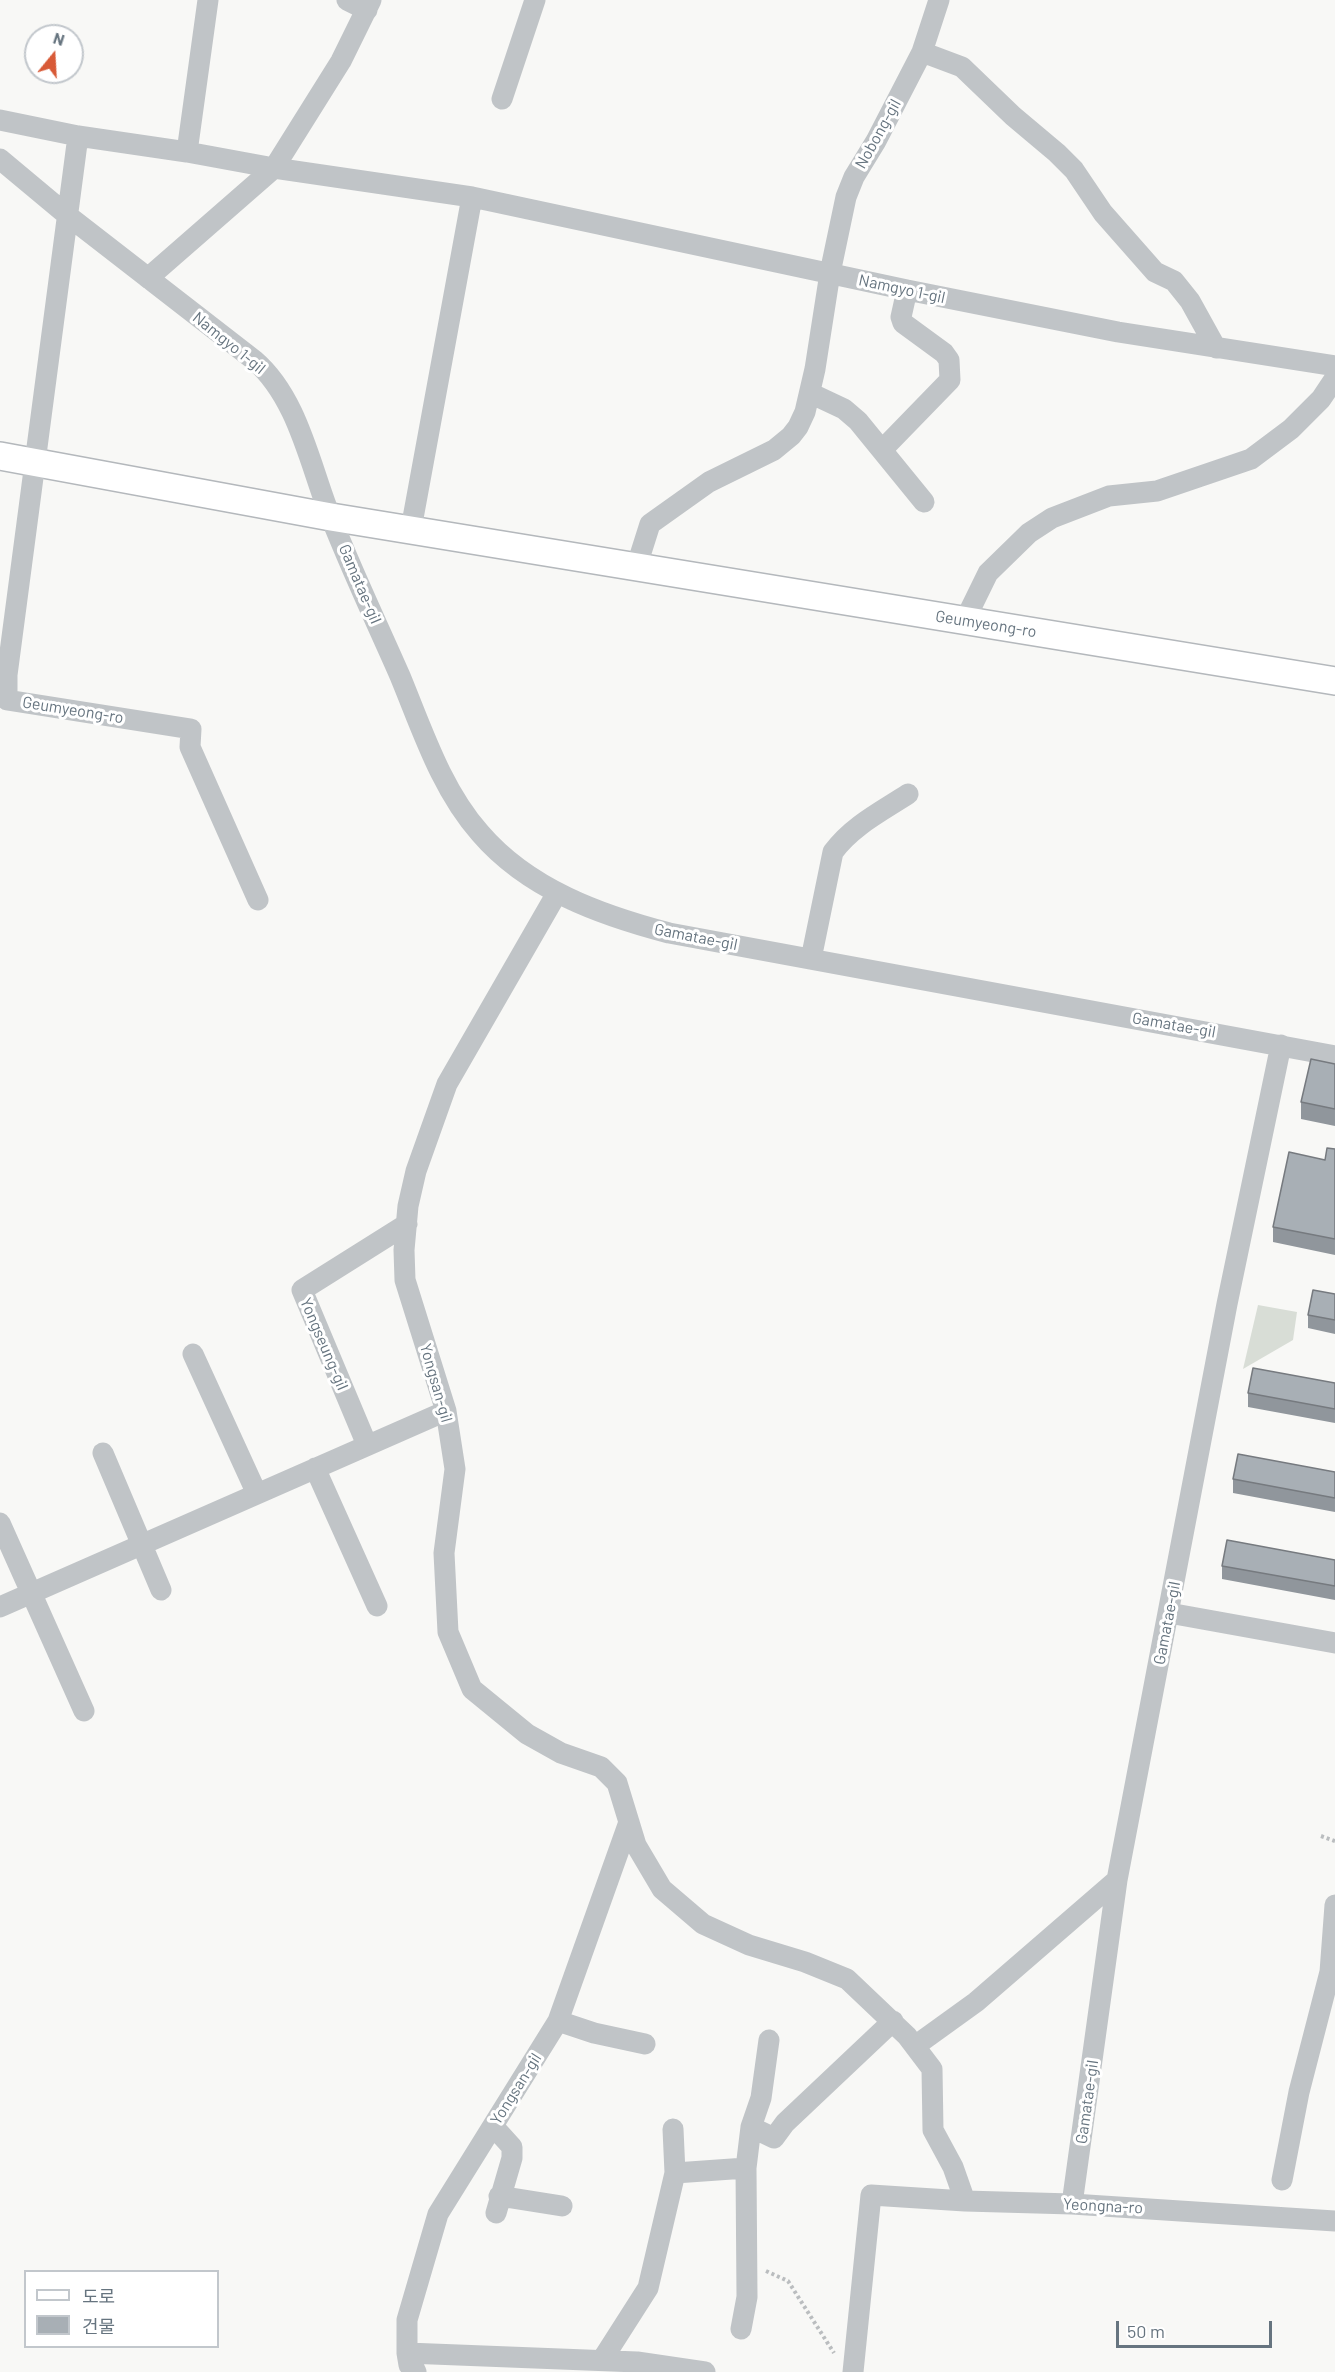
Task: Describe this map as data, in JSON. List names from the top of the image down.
{
  "streets": {
    "main road": ["Geumyeong-ro"],
    "street": [
      "Nobong-gil",
      "Namgyo 1-gil",
      "Gamatae-gil",
      "Yongseung-gil",
      "Yongsan-gil",
      "Yeongna-ro"
    ]
  },
  "crossings": [
    ["Nobong-gil", "Namgyo 1-gil"],
    ["Namgyo 1-gil", "Gamatae-gil"],
    ["Namgyo 1-gil", "Geumyeong-ro"],
    ["Gamatae-gil", "Geumyeong-ro"],
    ["Gamatae-gil", "Yongsan-gil"],
    ["Gamatae-gil", "Yeongna-ro"],
    ["Yongseung-gil", "Yongsan-gil"],
    ["Yongsan-gil", "Yeongna-ro"]
  ],
  "legend": ["도로", "건물"],
  "scale_bar": "50 m",
  "north": "top"
}
